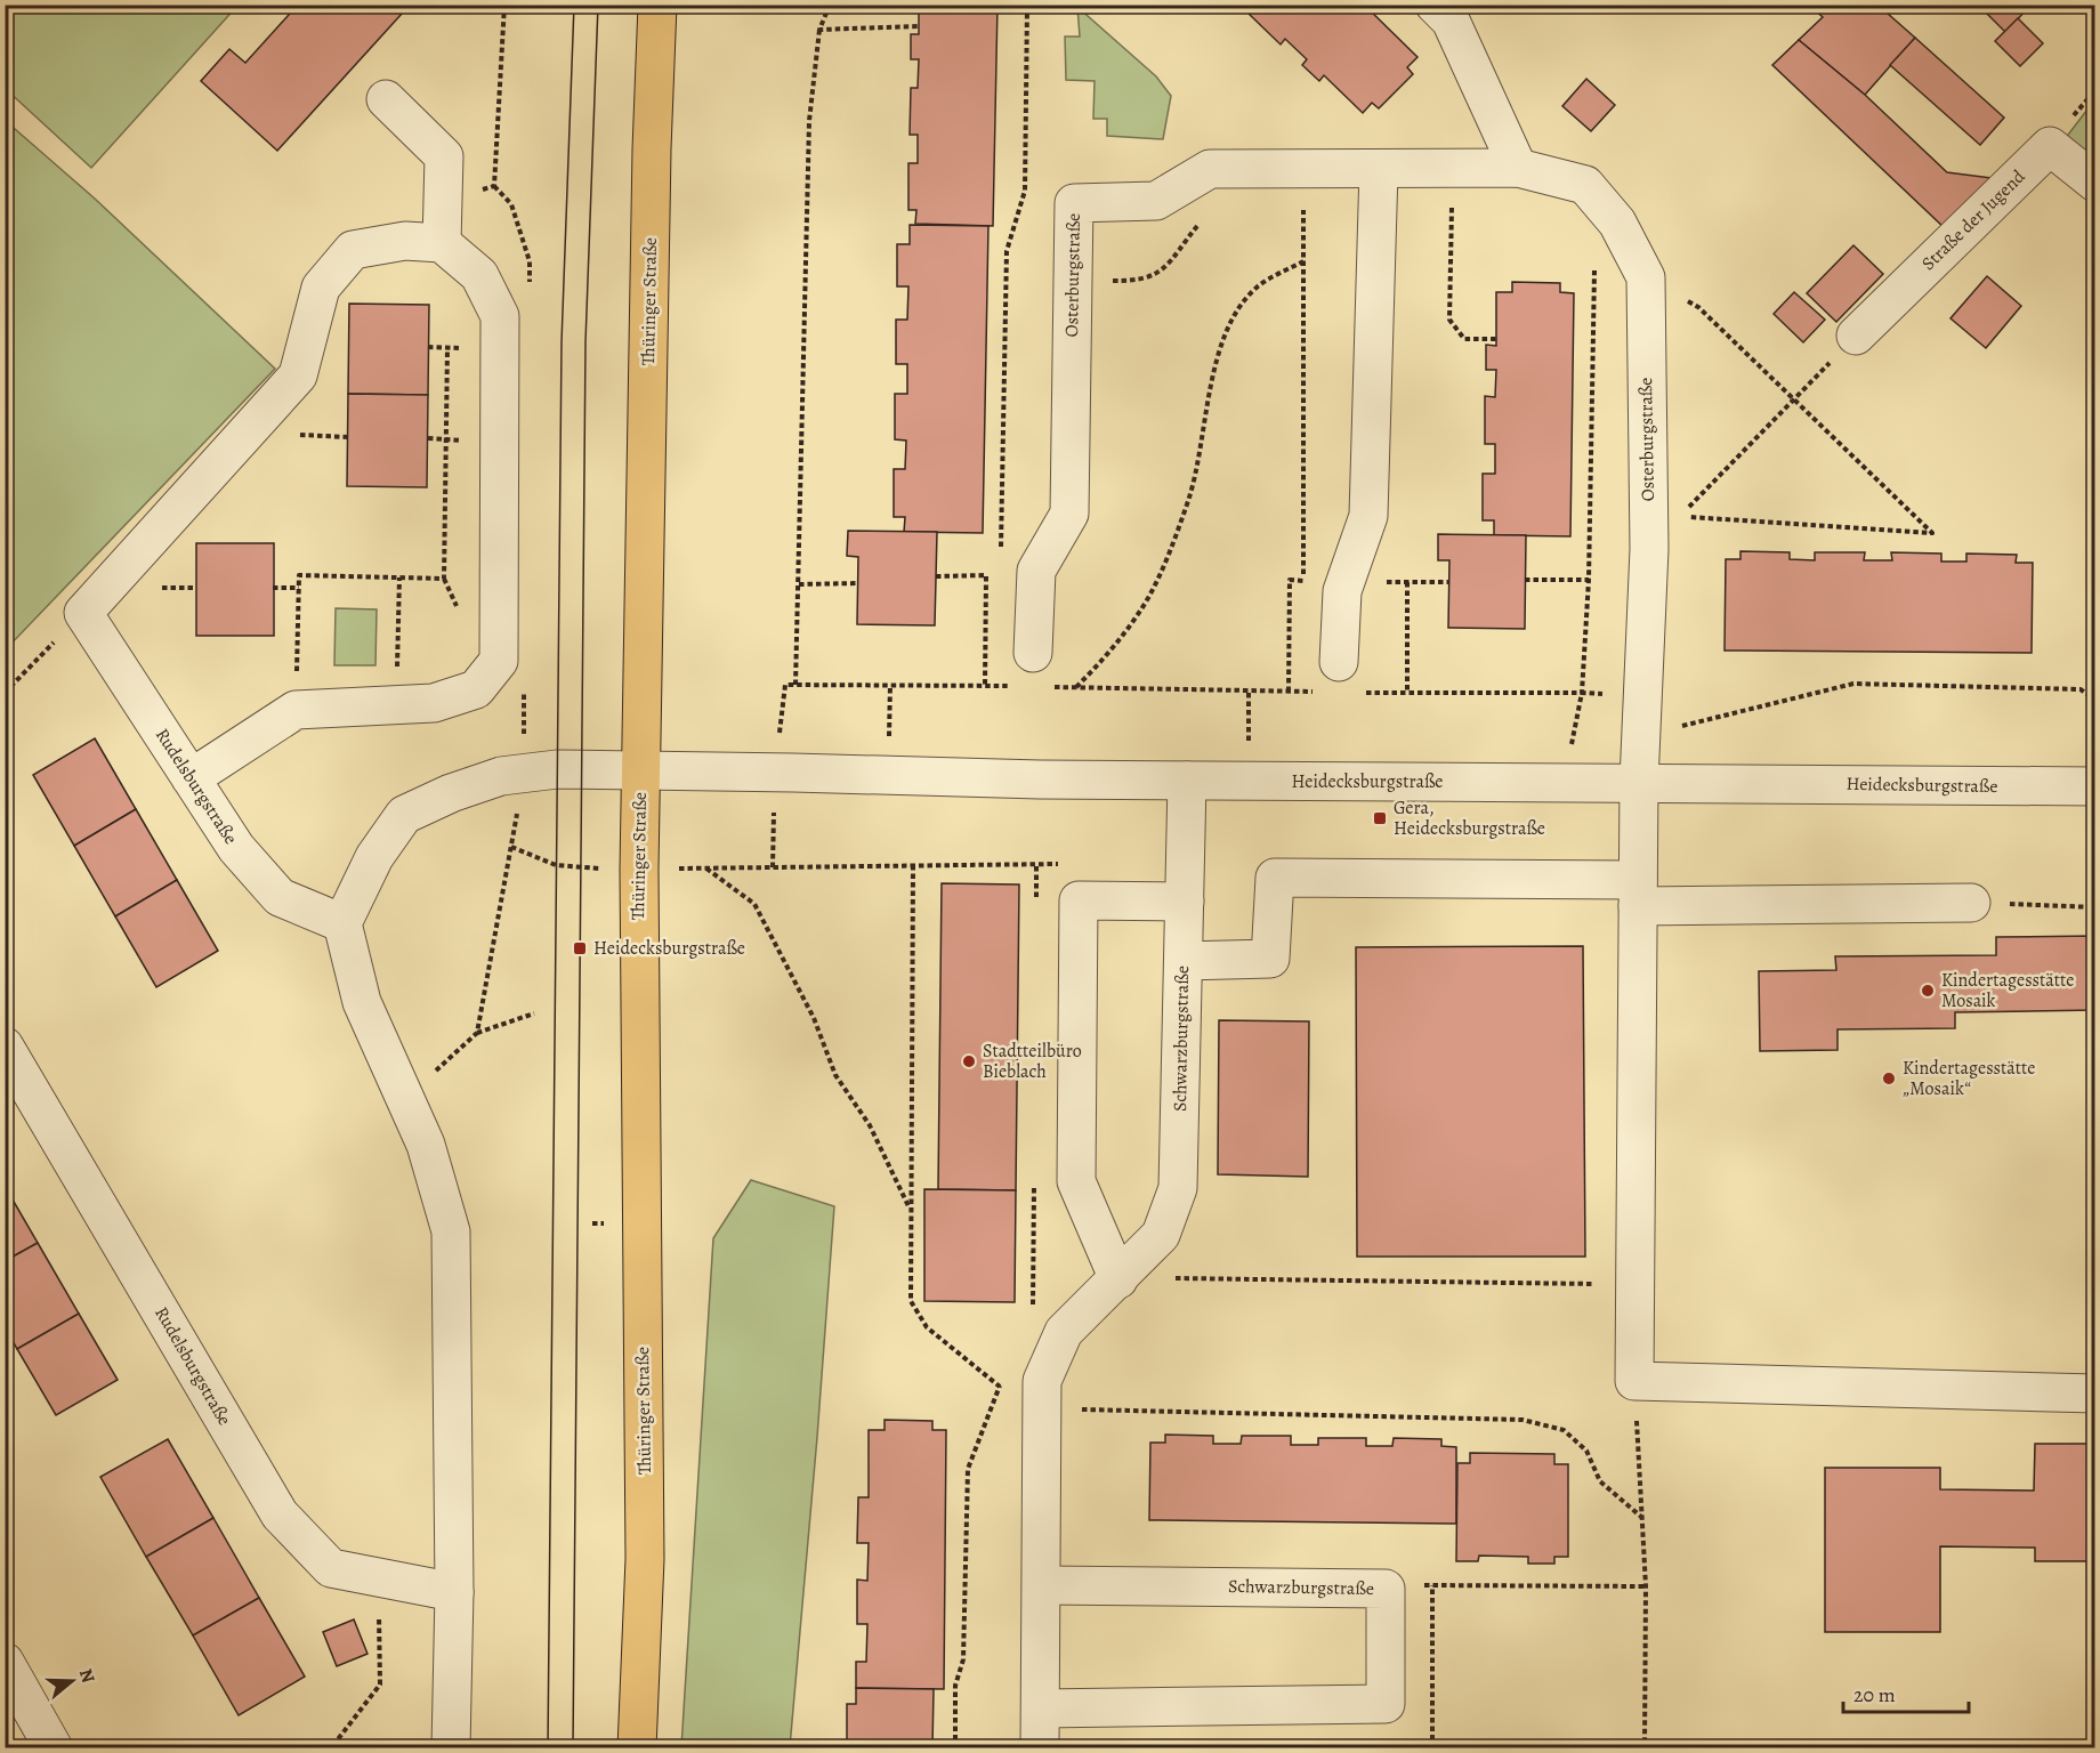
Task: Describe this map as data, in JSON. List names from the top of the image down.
{
  "streets": {
    "main road": ["Thüringer Straße"],
    "street": [
      "Straße der Jugend",
      "Osterburgstraße",
      "Heidecksburgstraße",
      "Rudelsburgstraße",
      "Schwarzburgstraße"
    ]
  },
  "crossings": [
    ["Osterburgstraße", "Heidecksburgstraße"],
    ["Thüringer Straße", "Heidecksburgstraße"],
    ["Heidecksburgstraße", "Schwarzburgstraße"]
  ],
  "places": {
    "transit": ["Gera, Heidecksburgstraße", "Heidecksburgstraße"],
    "other": ["Kindertagesstätte Mosaik", "Stadtteilbüro Bieblach", "Kindertagesstätte „Mosaik“"]
  },
  "scale_bar": "20 m",
  "north": "right"
}
